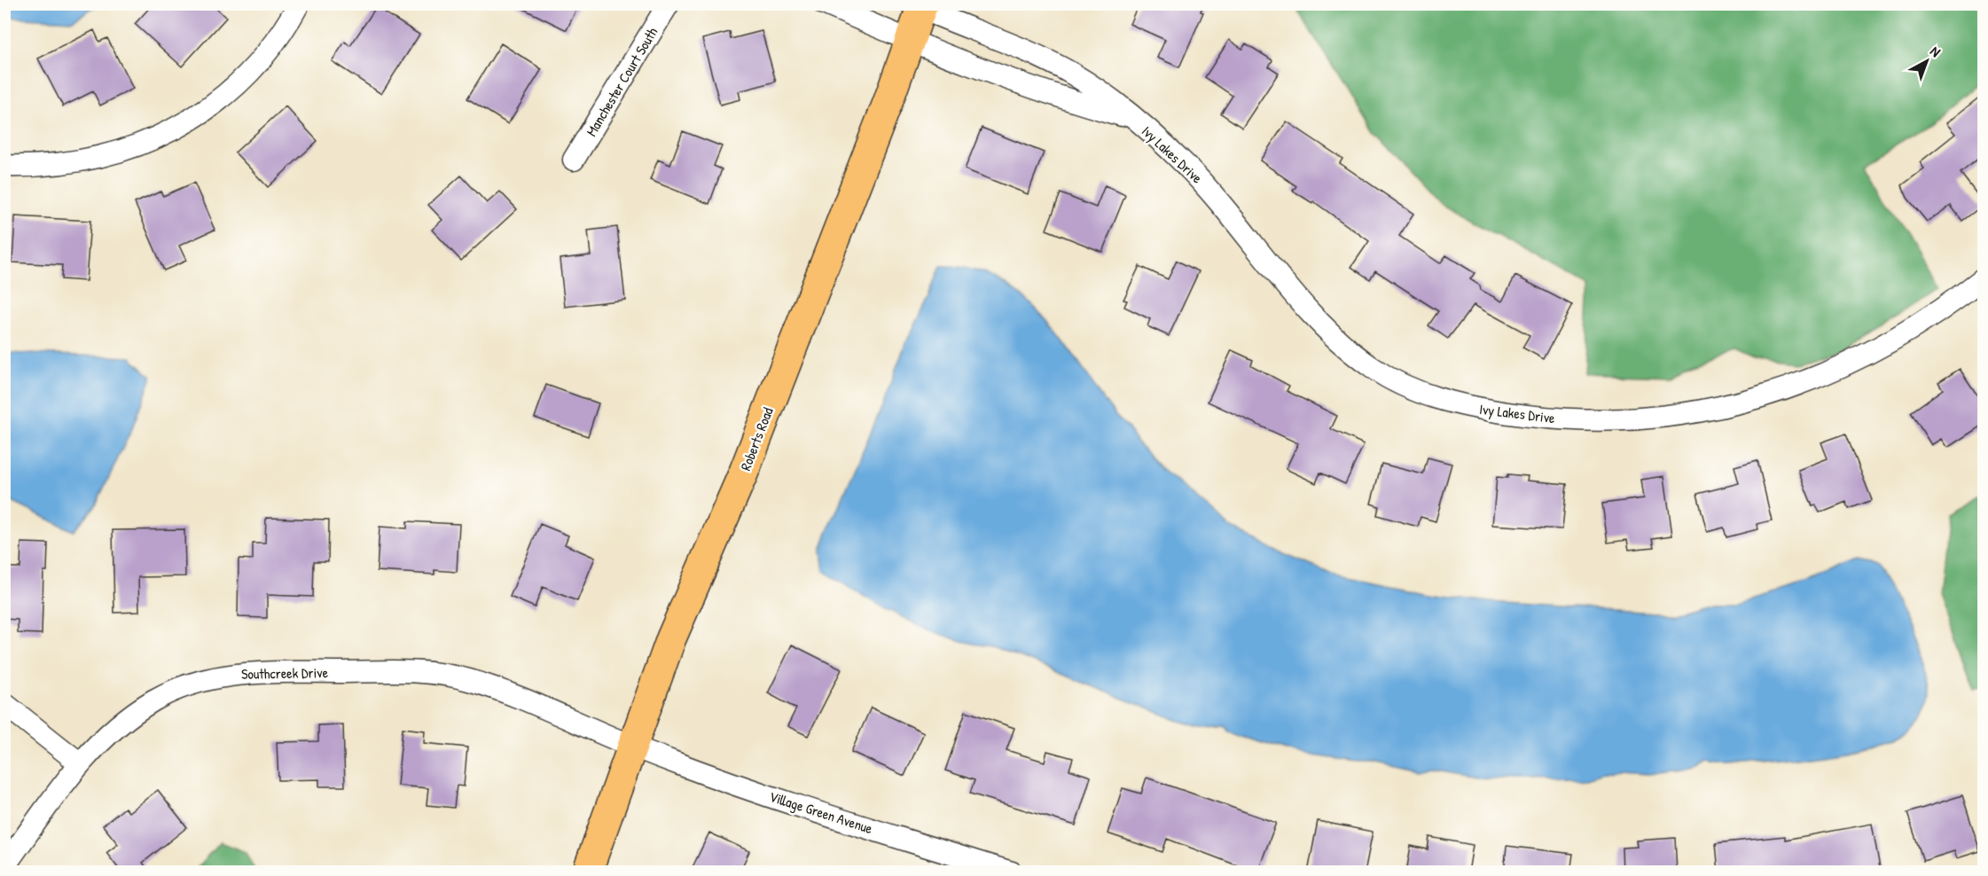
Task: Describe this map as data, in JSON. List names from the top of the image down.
{
  "streets": {
    "main road": ["Roberts Road"],
    "street": [
      "Manchester Court South",
      "Ivy Lakes Drive",
      "Southcreek Drive",
      "Village Green Avenue"
    ]
  },
  "crossings": [
    ["Ivy Lakes Drive", "Roberts Road"],
    ["Roberts Road", "Southcreek Drive"],
    ["Roberts Road", "Village Green Avenue"],
    ["Southcreek Drive", "Village Green Avenue"]
  ],
  "north": "top right"
}
